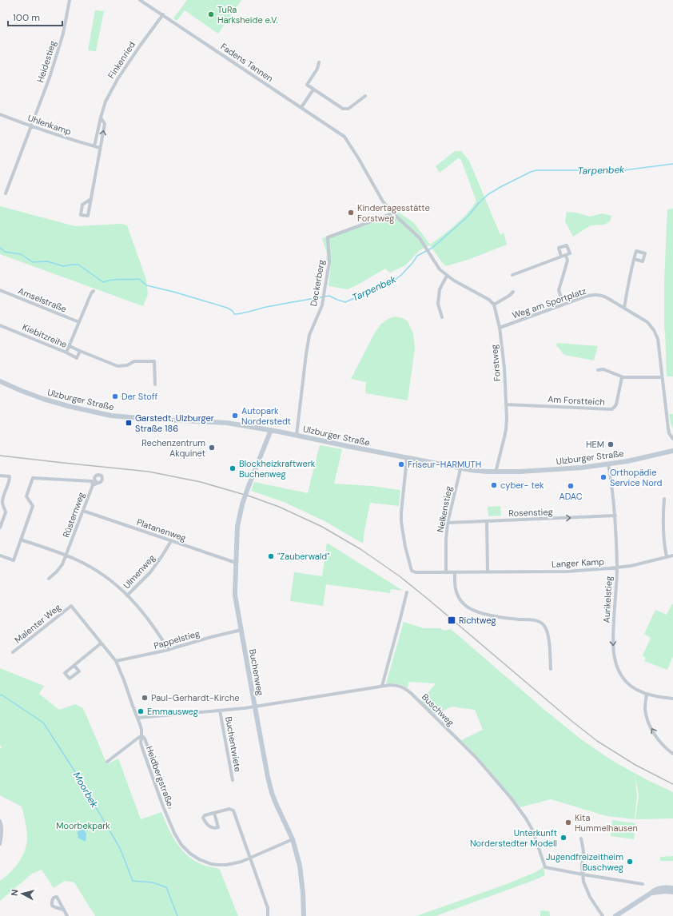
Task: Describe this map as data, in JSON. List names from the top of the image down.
{
  "streets": {
    "main road": ["Ulzburger Straße", "Buchenweg"],
    "street": [
      "Finkenried",
      "Heidestieg",
      "Fadens Tannen",
      "Uhlenkamp",
      "Deckerberg",
      "Amselstraße",
      "Weg am Sportplatz",
      "Kiebitzreihe",
      "Forstweg",
      "Am Forstteich",
      "Nelkenstieg",
      "Rosenstieg",
      "Rüsternweg",
      "Platanenweg",
      "Langer Kamp",
      "Ulmenweg",
      "Aurikelstieg",
      "Malenter Weg",
      "Pappelstieg",
      "Buschweg",
      "Buchentwiete",
      "Heidbergstraße"
    ]
  },
  "crossings": [
    ["Finkenried", "Fadens Tannen"],
    ["Finkenried", "Uhlenkamp"],
    ["Heidestieg", "Uhlenkamp"],
    ["Fadens Tannen", "Deckerberg"],
    ["Deckerberg", "Ulzburger Straße"],
    ["Weg am Sportplatz", "Forstweg"],
    ["Forstweg", "Ulzburger Straße"],
    ["Forstweg", "Am Forstteich"],
    ["Ulzburger Straße", "Nelkenstieg"],
    ["Ulzburger Straße", "Langer Kamp"],
    ["Ulzburger Straße", "Aurikelstieg"],
    ["Ulzburger Straße", "Buchenweg"],
    ["Nelkenstieg", "Rosenstieg"],
    ["Nelkenstieg", "Langer Kamp"],
    ["Rosenstieg", "Aurikelstieg"],
    ["Rüsternweg", "Platanenweg"],
    ["Platanenweg", "Ulmenweg"],
    ["Platanenweg", "Buchenweg"],
    ["Langer Kamp", "Aurikelstieg"],
    ["Malenter Weg", "Heidbergstraße"],
    ["Pappelstieg", "Buchenweg"],
    ["Pappelstieg", "Heidbergstraße"],
    ["Buchenweg", "Buschweg"],
    ["Buchenweg", "Heidbergstraße"],
    ["Buschweg", "Buchentwiete"],
    ["Buschweg", "Heidbergstraße"]
  ],
  "one_way": ["Rosenstieg", "Aurikelstieg"],
  "water": ["Tarpenbek", "Moorbek"],
  "parks": ["Moorbekpark"],
  "places": {
    "other": [
      "TuRa Harksheide e.V.",
      "Kindertagesstätte Forstweg",
      "Der Stoff",
      "Autopark Norderstedt",
      "HEM",
      "Rechenzentrum Akquinet",
      "Friseur-HARMUTH",
      "Blockheizkraftwerk Buchenweg",
      "Orthopädie Service Nord",
      "cyber- tek",
      "ADAC",
      "\"Zauberwald\"",
      "Paul-Gerhardt-Kirche",
      "Emmausweg",
      "Kita Hummelhausen",
      "Unterkunft Norderstedter Modell",
      "Jugendfreizeitheim Buschweg"
    ],
    "transit": ["Garstedt, Ulzburger Straße 186", "Richtweg"]
  },
  "scale_bar": "100 m",
  "north": "left"
}
